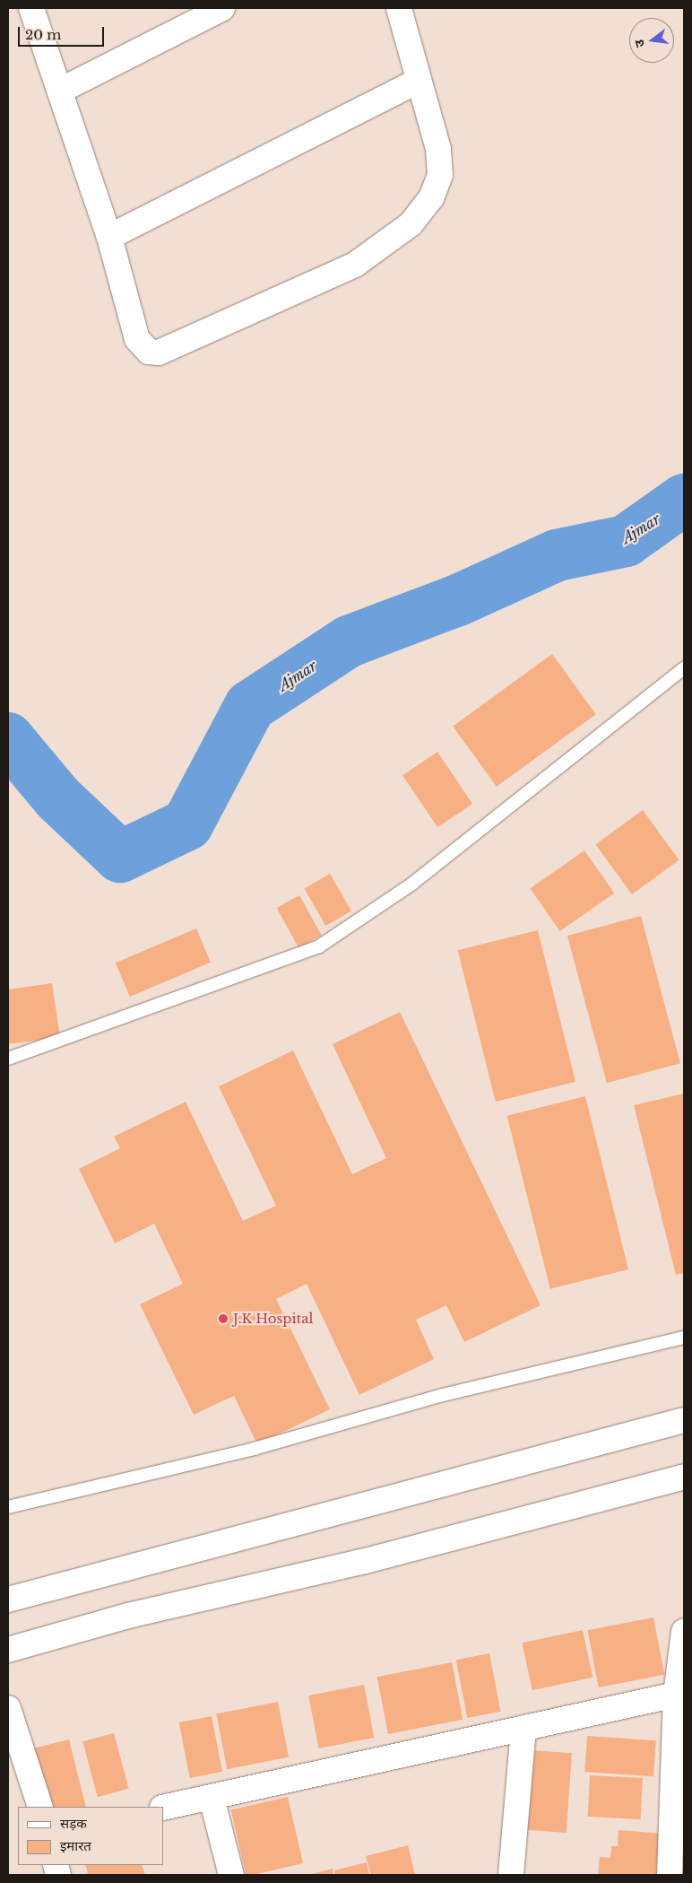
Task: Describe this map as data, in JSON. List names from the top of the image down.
{
  "water": ["Ajmar"],
  "places": ["J.K Hospital"],
  "legend": ["सड़क", "इमारत"],
  "scale_bar": "20 m",
  "north": "left"
}
